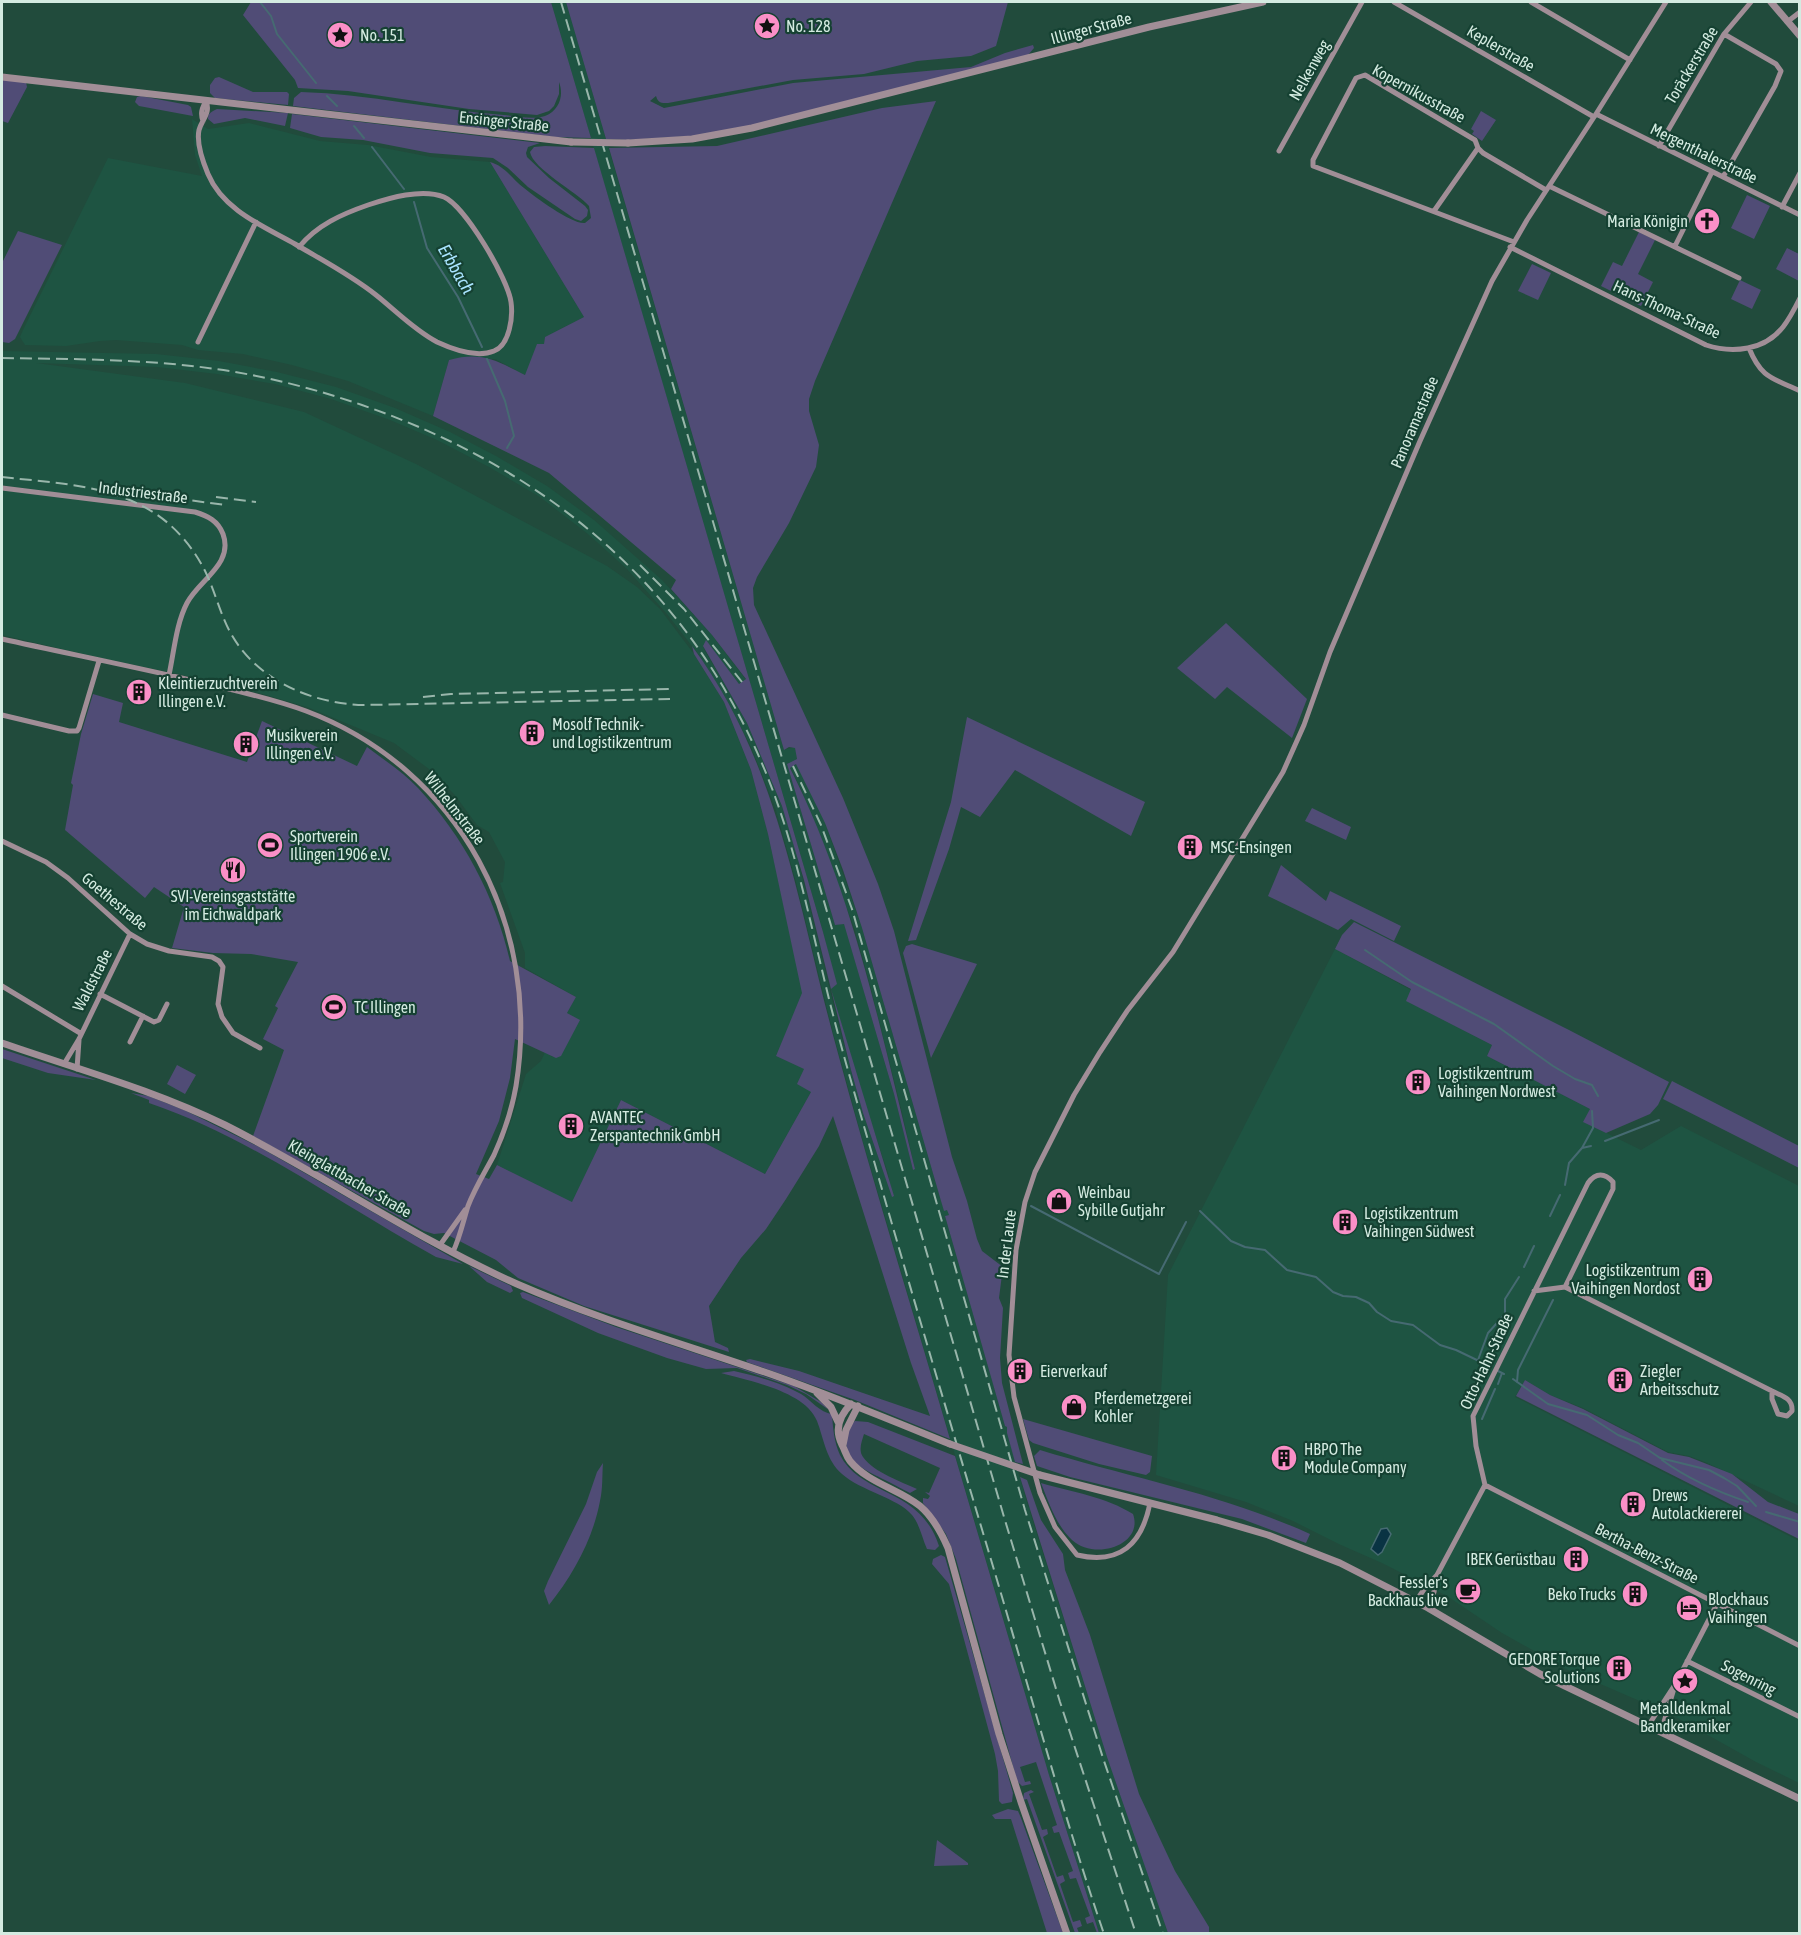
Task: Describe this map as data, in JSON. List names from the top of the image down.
{
  "streets": {
    "street": [
      "Illinger Straße",
      "Keplerstraße",
      "Toräckerstraße",
      "Nelkenweg",
      "Kopernikusstraße",
      "Ensinger Straße",
      "Mergenthalerstraße",
      "Hans-Thoma-Straße",
      "Panoramastraße",
      "Industriestraße",
      "Wilhelmstraße",
      "Goethestraße",
      "Waldstraße",
      "Kleinglattbacher Straße",
      "In der Laute",
      "Otto-Hahn-Straße",
      "Bertha-Benz-Straße",
      "Sogenring"
    ]
  },
  "crossings": [
    ["Illinger Straße", "Ensinger Straße"],
    ["Keplerstraße", "Mergenthalerstraße"],
    ["Keplerstraße", "Panoramastraße"],
    ["Toräckerstraße", "Mergenthalerstraße"],
    ["Kopernikusstraße", "Hans-Thoma-Straße"],
    ["Kopernikusstraße", "Panoramastraße"],
    ["Mergenthalerstraße", "Panoramastraße"],
    ["Hans-Thoma-Straße", "Panoramastraße"],
    ["Panoramastraße", "In der Laute"],
    ["Industriestraße", "Wilhelmstraße"],
    ["Wilhelmstraße", "Kleinglattbacher Straße"],
    ["Goethestraße", "Waldstraße"],
    ["Waldstraße", "Kleinglattbacher Straße"],
    ["Kleinglattbacher Straße", "In der Laute"],
    ["Otto-Hahn-Straße", "Bertha-Benz-Straße"]
  ],
  "water": ["Erbbach"],
  "places": {
    "place": ["No. 128", "No. 151", "Metalldenkmal Bandkeramiker"],
    "church": ["Maria Königin"],
    "building": [
      "Kleintierzuchtverein Illingen e.V.",
      "Mosolf Technik- und Logistikzentrum",
      "Musikverein Illingen e.V.",
      "MSC-Ensingen",
      "Logistikzentrum Vaihingen Nordwest",
      "AVANTEC Zerspantechnik GmbH",
      "Logistikzentrum Vaihingen Südwest",
      "Logistikzentrum Vaihingen Nordost",
      "Eierverkauf",
      "Ziegler Arbeitsschutz",
      "HBPO The Module Company",
      "Drews Autolackiererei",
      "IBEK Gerüstbau",
      "Beko Trucks",
      "GEDORE Torque Solutions"
    ],
    "sports": ["Sportverein Illingen 1906 e.V.", "TC Illingen"],
    "restaurant": ["SVI-Vereinsgaststätte im Eichwaldpark"],
    "shop": ["Weinbau Sybille Gutjahr", "Pferdemetzgerei Kohler"],
    "cafe": ["Fessler's Backhaus live"],
    "hotel": ["Blockhaus Vaihingen"]
  }
}
